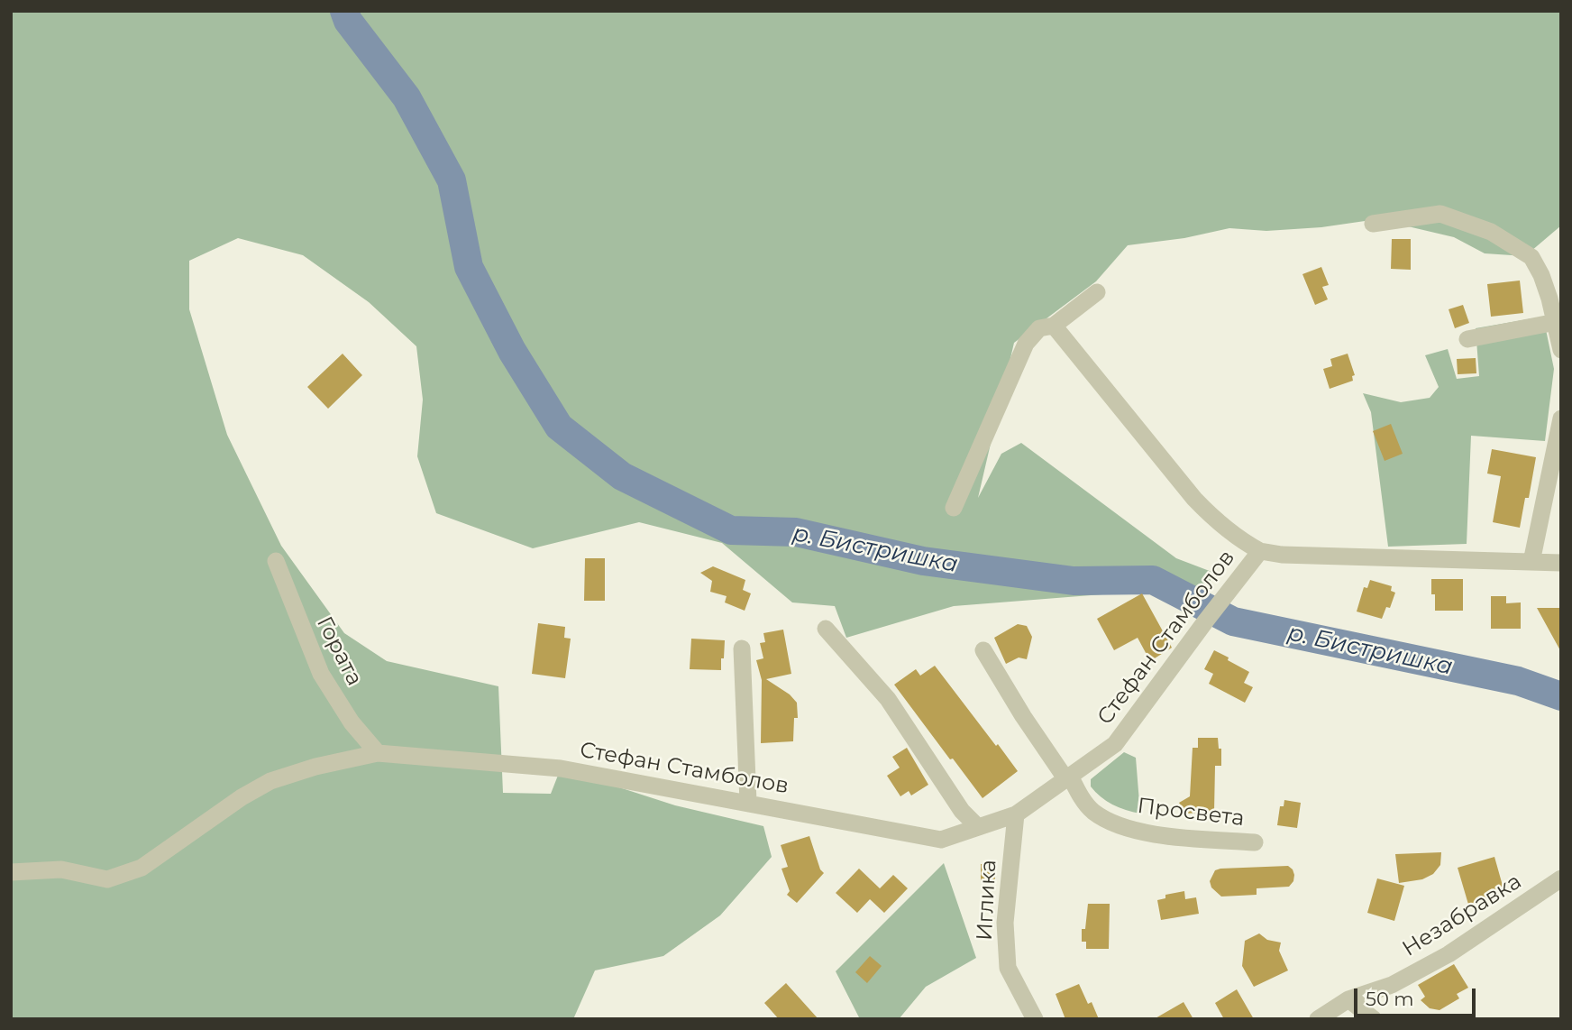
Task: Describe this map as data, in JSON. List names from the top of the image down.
{
  "streets": {
    "street": [
      "Стефан Стамболов",
      "Гората",
      "Просвета",
      "Иглика",
      "Незабравка"
    ]
  },
  "crossings": [
    ["Стефан Стамболов", "Гората"],
    ["Стефан Стамболов", "Просвета"],
    ["Стефан Стамболов", "Иглика"]
  ],
  "water": ["р. Бистришка"],
  "scale_bar": "50 m"
}
